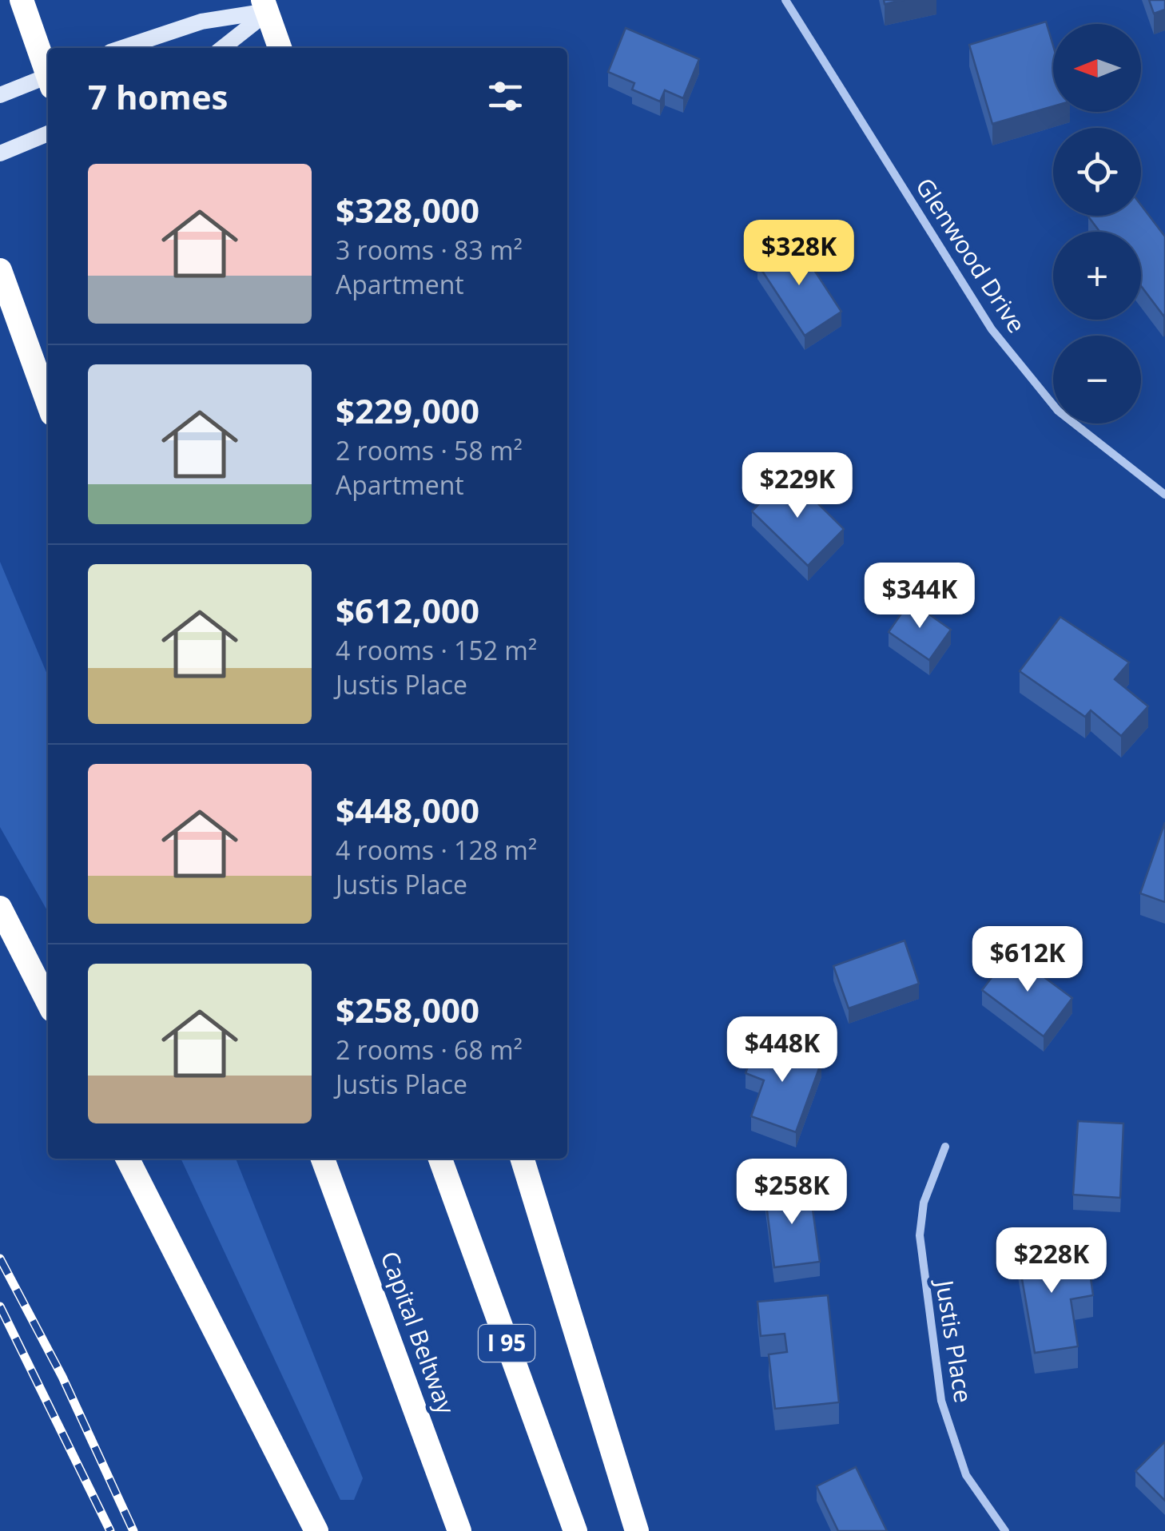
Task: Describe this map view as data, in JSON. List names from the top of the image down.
{
  "streets": {
    "highway": ["Capital Beltway", "I 95"],
    "street": ["Glenwood Drive", "Justis Place"]
  },
  "north": "left",
  "page": {
    "map_buttons": ["+", "−"],
    "heading": "7 homes",
    "list": [
      {
        "name": "$328,000",
        "note": "3 rooms · 83 m² · Apartment"
      },
      {
        "name": "$229,000",
        "note": "2 rooms · 58 m² · Apartment"
      },
      {
        "name": "$612,000",
        "note": "4 rooms · 152 m² · Justis Place"
      },
      {
        "name": "$448,000",
        "note": "4 rooms · 128 m² · Justis Place"
      },
      {
        "name": "$258,000",
        "note": "2 rooms · 68 m² · Justis Place"
      }
    ],
    "price": [
      "$328K",
      "$229K",
      "$344K",
      "$612K",
      "$448K",
      "$258K",
      "$228K"
    ]
  }
}
